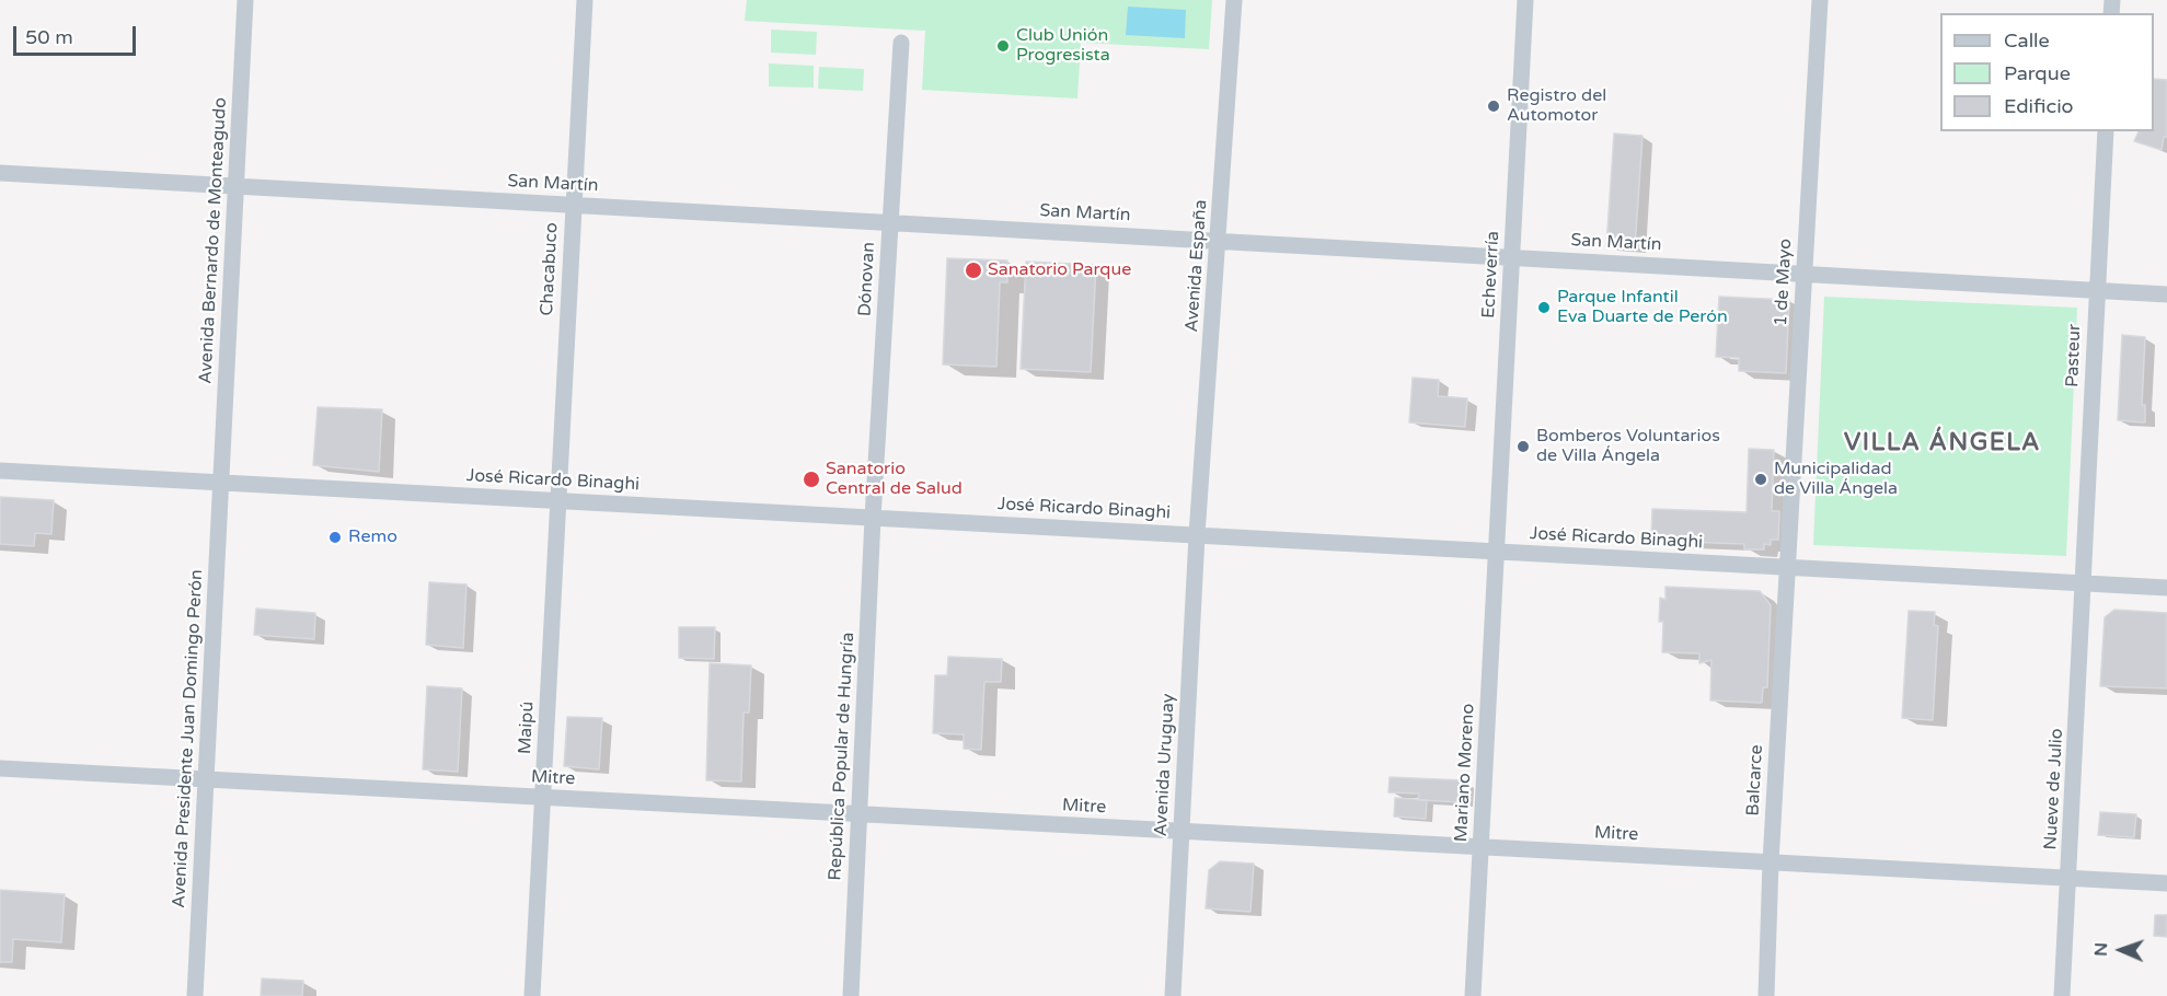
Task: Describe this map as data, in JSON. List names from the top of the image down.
{
  "streets": {
    "street": [
      "San Martín",
      "Avenida Bernardo de Monteagudo",
      "Avenida España",
      "Chacabuco",
      "Echeverría",
      "Dónovan",
      "1 de Mayo",
      "Pasteur",
      "José Ricardo Binaghi",
      "Maipú",
      "Avenida Presidente Juan Domingo Perón",
      "República Popular de Hungría",
      "Avenida Uruguay",
      "Mariano Moreno",
      "Mitre",
      "Balcarce",
      "Nueve de Julio"
    ]
  },
  "crossings": [
    ["San Martín", "Avenida Bernardo de Monteagudo"],
    ["San Martín", "Avenida España"],
    ["San Martín", "Chacabuco"],
    ["San Martín", "Echeverría"],
    ["San Martín", "Dónovan"],
    ["San Martín", "1 de Mayo"],
    ["San Martín", "Pasteur"],
    ["Avenida Bernardo de Monteagudo", "José Ricardo Binaghi"],
    ["Avenida Bernardo de Monteagudo", "Avenida Presidente Juan Domingo Perón"],
    ["Avenida España", "José Ricardo Binaghi"],
    ["Avenida España", "Avenida Uruguay"],
    ["Chacabuco", "José Ricardo Binaghi"],
    ["Chacabuco", "Maipú"],
    ["Echeverría", "José Ricardo Binaghi"],
    ["Echeverría", "Mariano Moreno"],
    ["Dónovan", "José Ricardo Binaghi"],
    ["Dónovan", "República Popular de Hungría"],
    ["1 de Mayo", "José Ricardo Binaghi"],
    ["1 de Mayo", "Balcarce"],
    ["Pasteur", "José Ricardo Binaghi"],
    ["Pasteur", "Nueve de Julio"],
    ["José Ricardo Binaghi", "Maipú"],
    ["José Ricardo Binaghi", "Avenida Presidente Juan Domingo Perón"],
    ["José Ricardo Binaghi", "República Popular de Hungría"],
    ["José Ricardo Binaghi", "Avenida Uruguay"],
    ["José Ricardo Binaghi", "Mariano Moreno"],
    ["José Ricardo Binaghi", "Balcarce"],
    ["José Ricardo Binaghi", "Nueve de Julio"],
    ["Maipú", "Mitre"],
    ["Avenida Presidente Juan Domingo Perón", "Mitre"],
    ["República Popular de Hungría", "Mitre"],
    ["Avenida Uruguay", "Mitre"],
    ["Mariano Moreno", "Mitre"],
    ["Mitre", "Balcarce"],
    ["Mitre", "Nueve de Julio"]
  ],
  "districts": ["VILLA ÁNGELA"],
  "places": [
    "Club Unión Progresista",
    "Registro del Automotor",
    "Sanatorio Parque",
    "Parque Infantil Eva Duarte de Perón",
    "Bomberos Voluntarios de Villa Ángela",
    "Sanatorio Central de Salud",
    "Municipalidad de Villa Ángela",
    "Remo"
  ],
  "legend": ["Calle", "Parque", "Edificio"],
  "scale_bar": "50 m",
  "north": "left"
}
